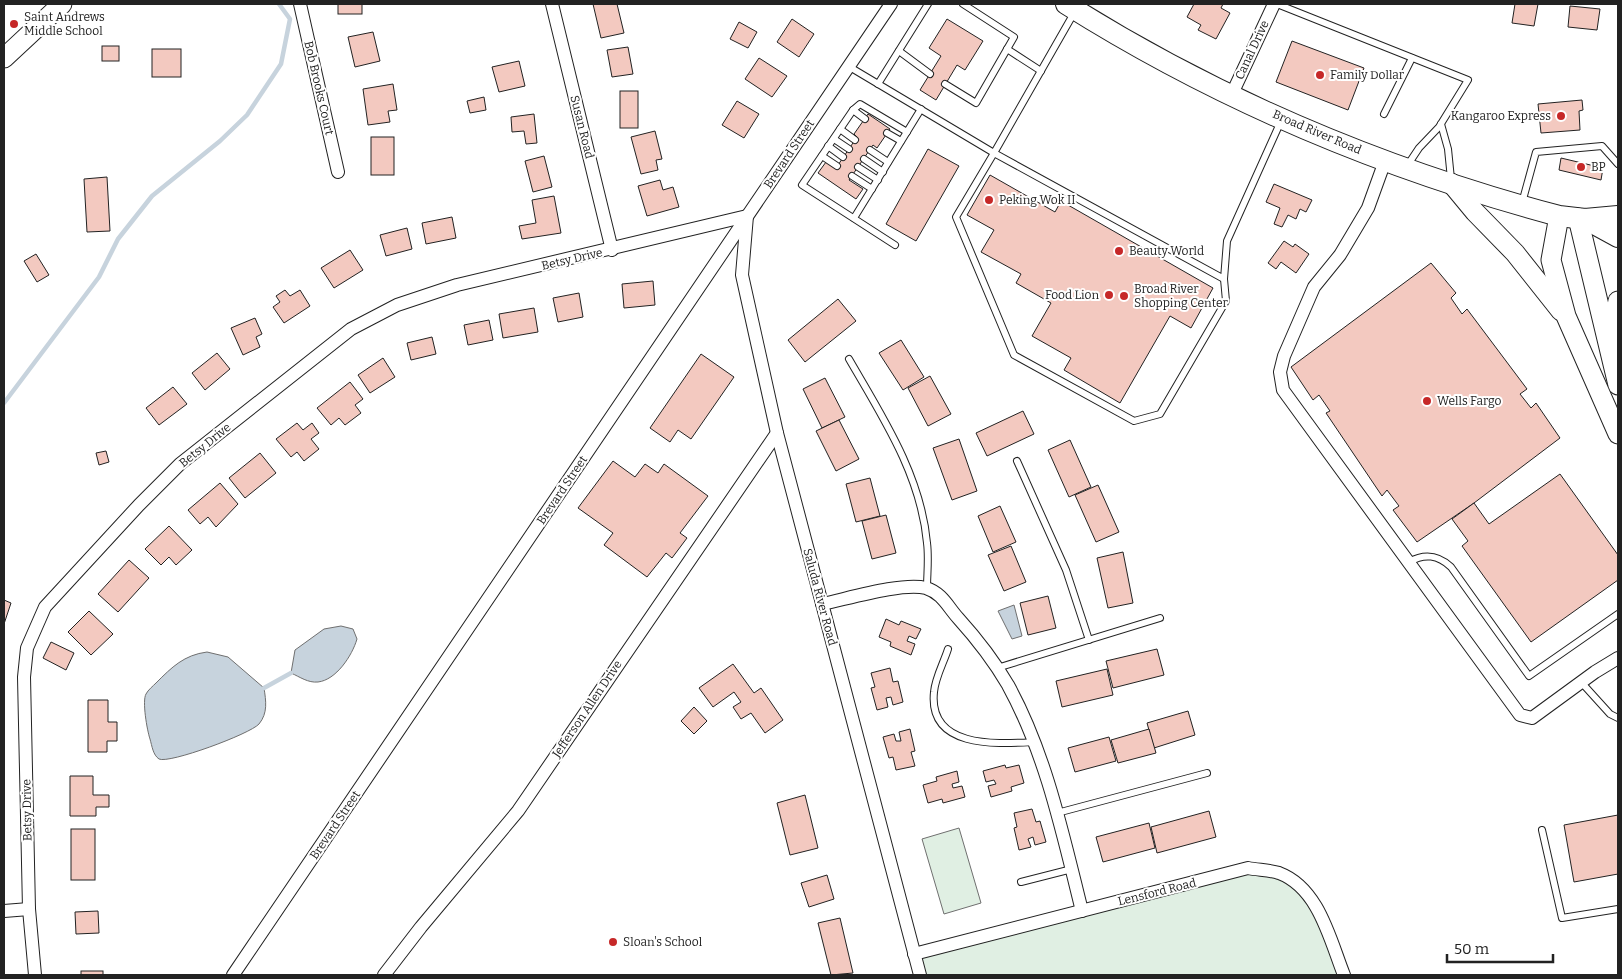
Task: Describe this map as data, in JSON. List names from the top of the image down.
{
  "streets": {
    "main road": ["Broad River Road"],
    "street": [
      "Canal Drive",
      "Bob Brooks Court",
      "Susan Road",
      "Brevard Street",
      "Betsy Drive",
      "Saluda River Road",
      "Jefferson Allen Drive",
      "Lensford Road"
    ]
  },
  "crossings": [
    ["Canal Drive", "Broad River Road"],
    ["Susan Road", "Betsy Drive"],
    ["Brevard Street", "Betsy Drive"],
    ["Brevard Street", "Saluda River Road"],
    ["Betsy Drive", "Saluda River Road"],
    ["Saluda River Road", "Jefferson Allen Drive"],
    ["Saluda River Road", "Lensford Road"]
  ],
  "places": [
    "Saint Andrews Middle School",
    "Family Dollar",
    "Kangaroo Express",
    "BP",
    "Peking Wok II",
    "Beauty World",
    "Food Lion",
    "Broad River Shopping Center",
    "Wells Fargo",
    "Sloan's School"
  ],
  "scale_bar": "50 m"
}
